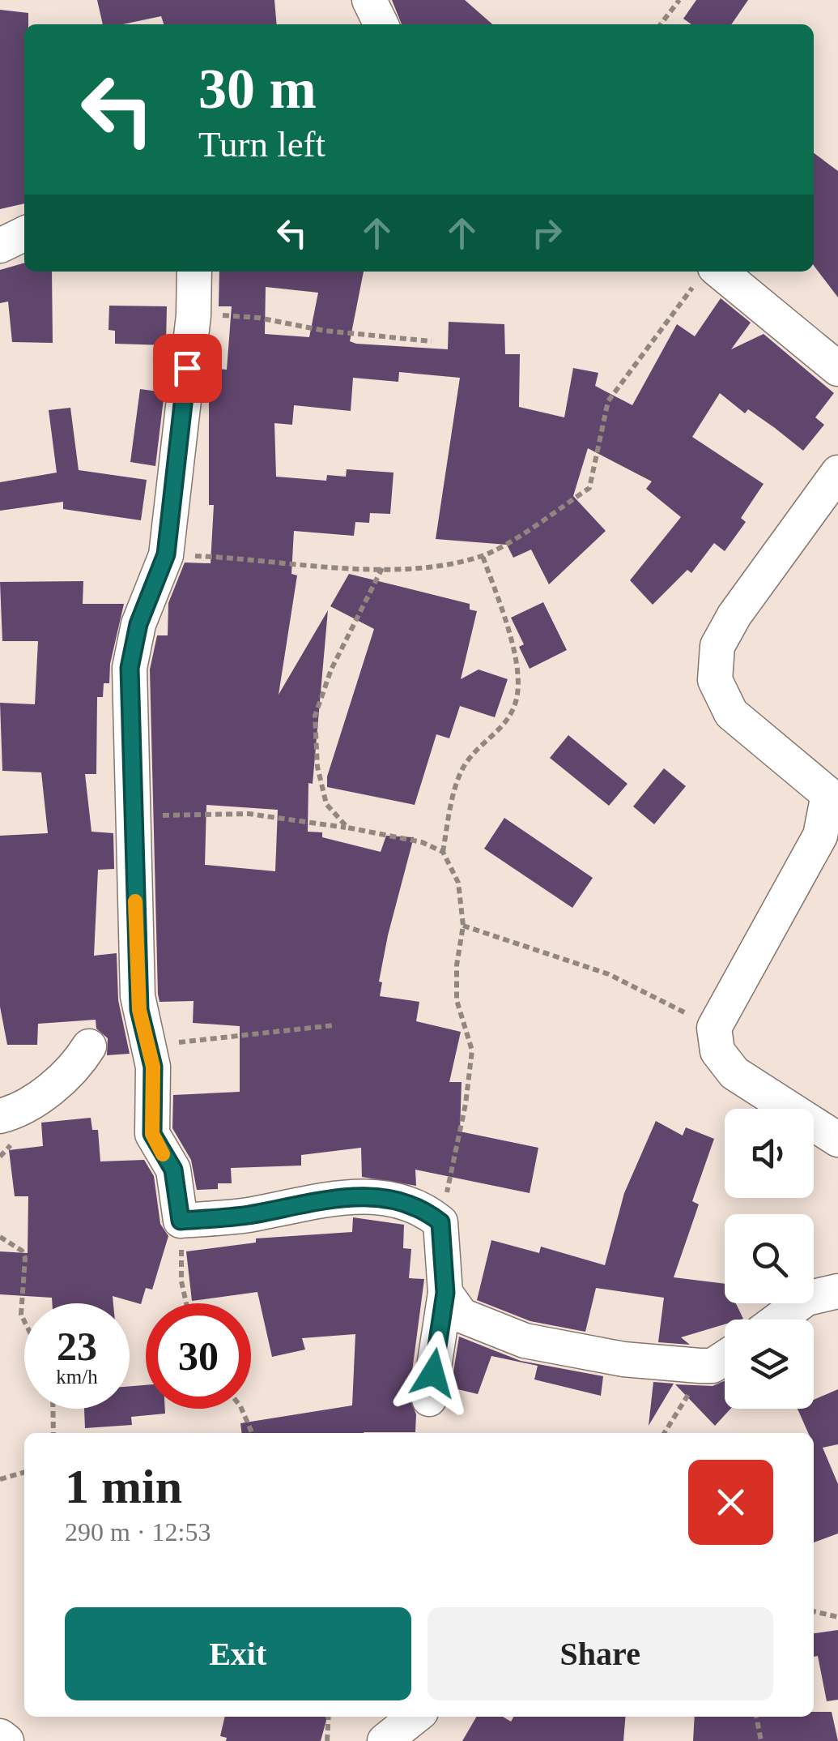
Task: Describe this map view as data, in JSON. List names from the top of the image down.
{
  "page": {
    "turn": ["30 m", "Turn left"],
    "speed": "23 km/h",
    "limit": "30",
    "heading": ["1 min", "290 m · 12:53"],
    "buttons": ["Exit", "Share"]
  }
}
